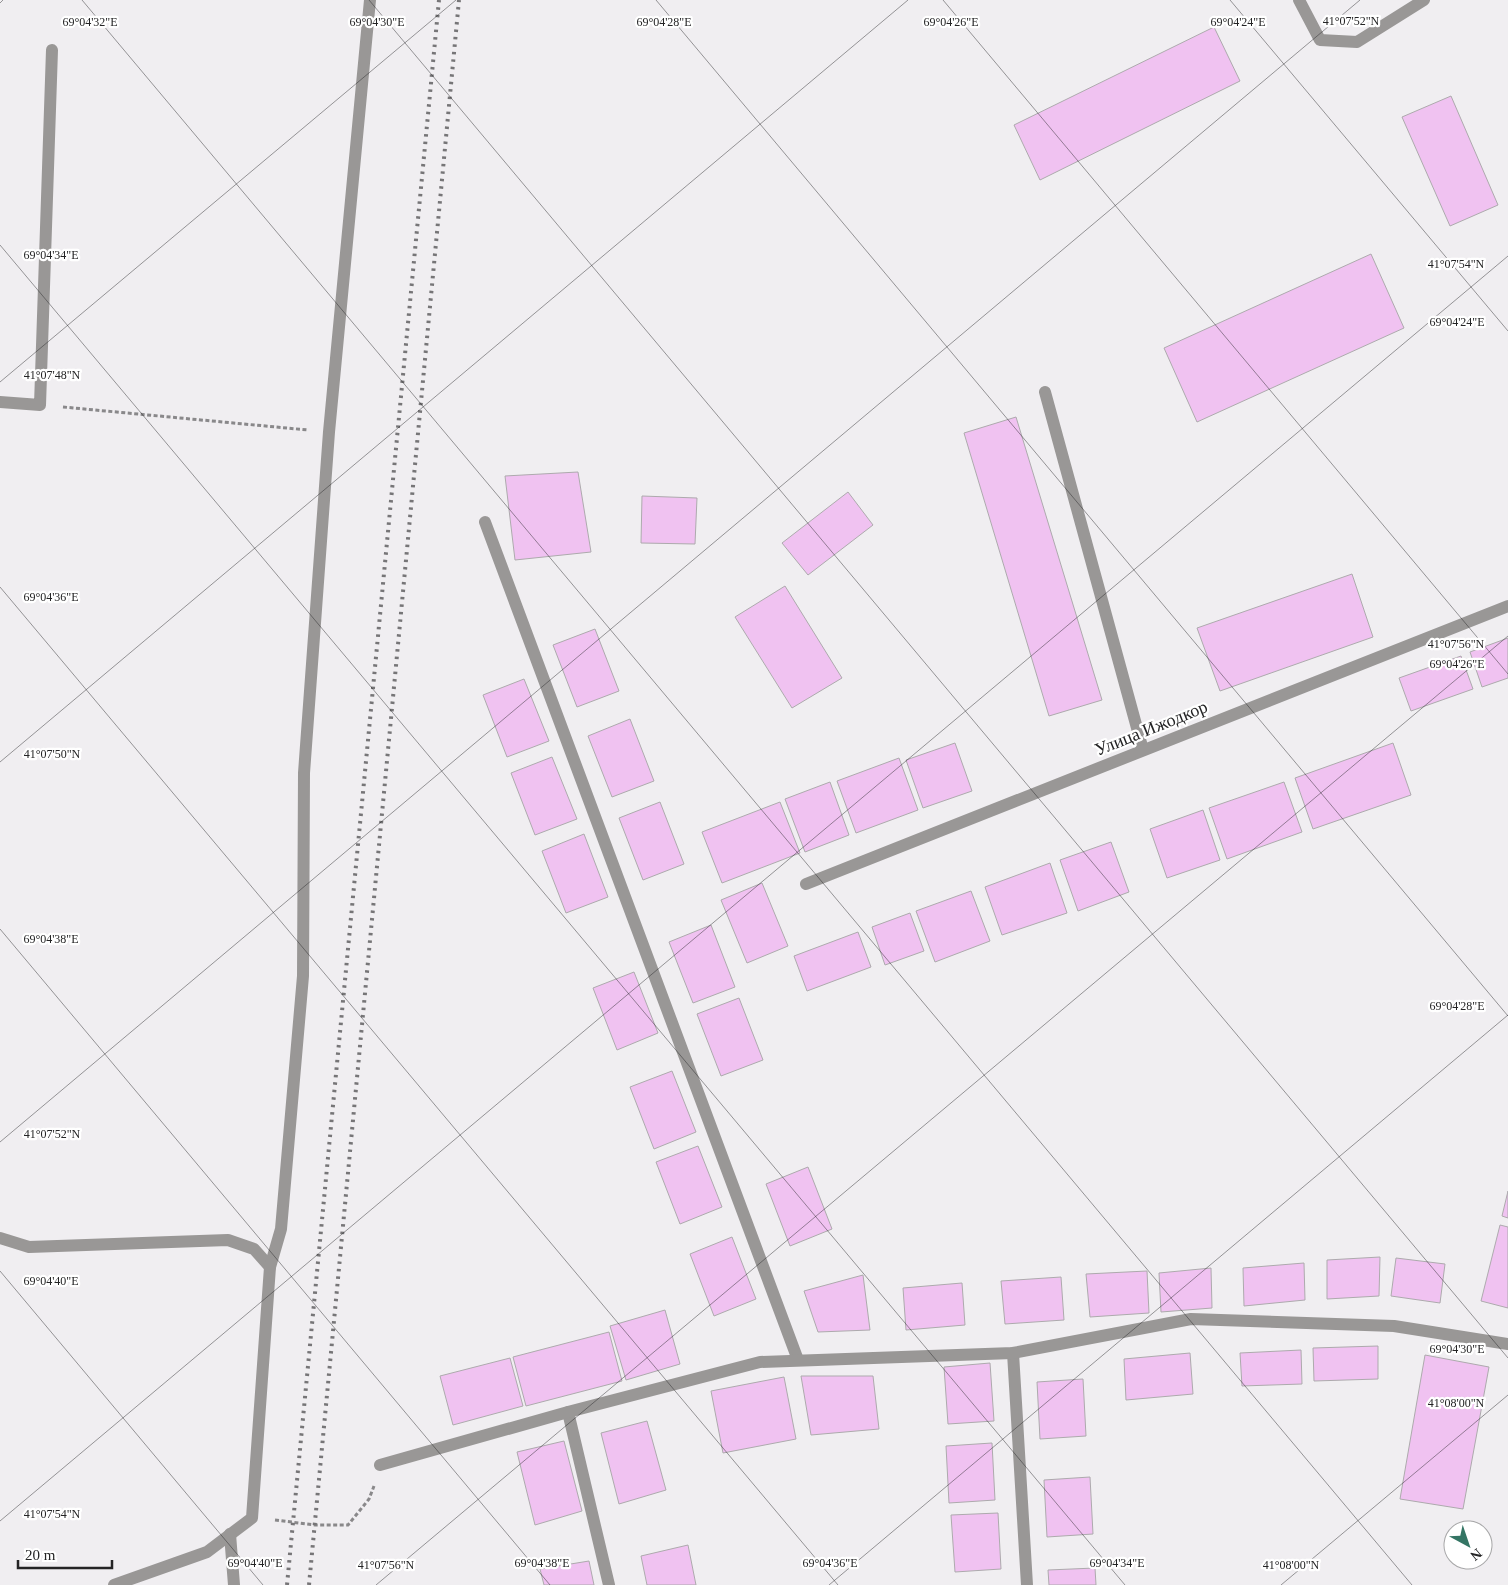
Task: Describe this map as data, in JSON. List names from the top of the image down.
{
  "streets": {
    "street": ["Улица Ижодкор"]
  },
  "scale_bar": "20 m",
  "north": "bottom right",
  "coordinates": [
    "41°07'52\"N",
    "69°04'26\"E",
    "69°04'32\"E",
    "69°04'30\"E",
    "69°04'28\"E",
    "69°04'24\"E",
    "69°04'34\"E",
    "41°07'54\"N",
    "41°07'48\"N",
    "69°04'36\"E",
    "41°07'56\"N",
    "41°07'50\"N",
    "69°04'38\"E",
    "69°04'40\"E",
    "41°08'00\"N"
  ]
}
